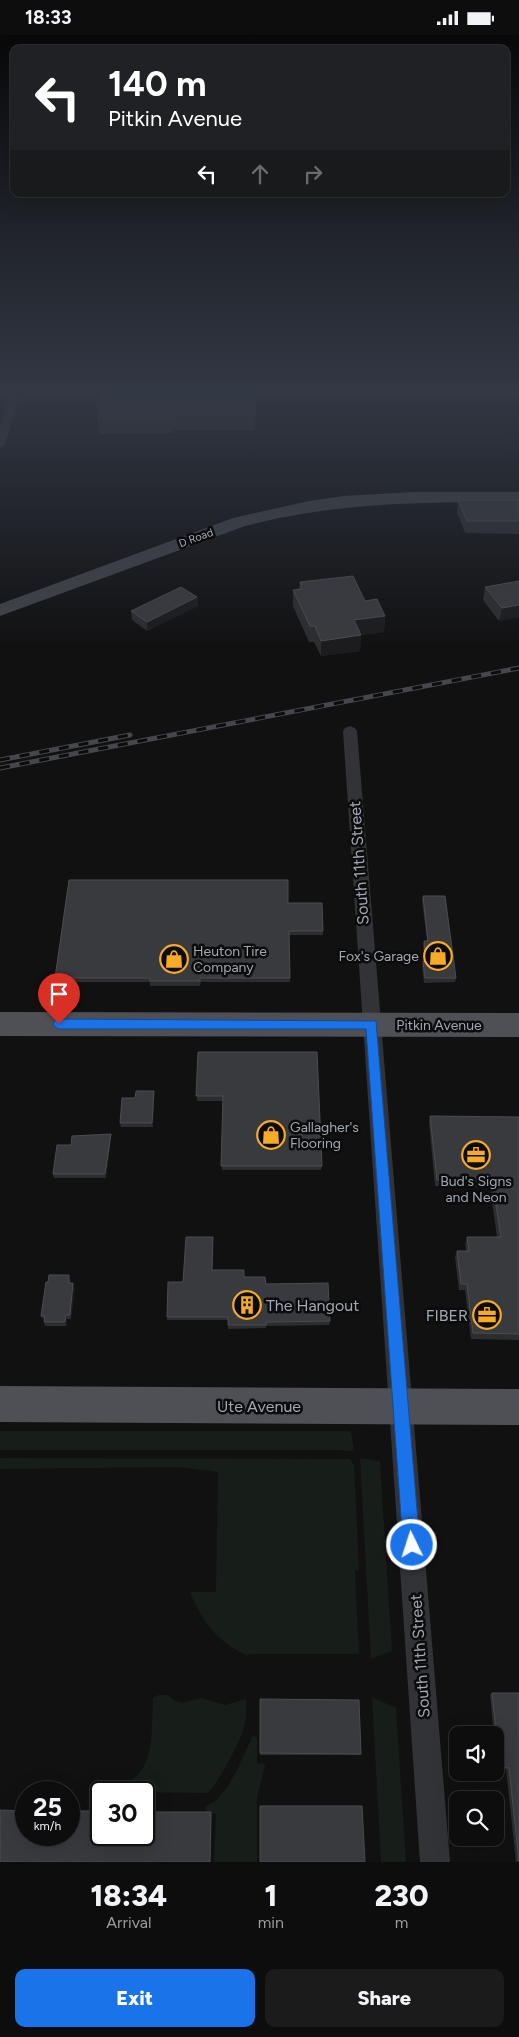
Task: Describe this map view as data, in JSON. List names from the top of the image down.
{
  "streets": {
    "main road": ["Pitkin Avenue", "Ute Avenue"],
    "street": ["D Road", "South 11th Street"]
  },
  "crossings": [
    ["South 11th Street", "Pitkin Avenue"],
    ["South 11th Street", "Ute Avenue"]
  ],
  "places": {
    "shop": ["Fox's Garage", "Heuton Tire Company", "Gallagher's Flooring"],
    "office": ["Bud's Signs and Neon", "FIBER"],
    "building": ["The Hangout"]
  },
  "page": {
    "status": "18:33",
    "turn": ["140 m", "Pitkin Avenue"],
    "speed": "25 km/h",
    "limit": "30",
    "eta": [
      "18:34",
      "Arrival",
      "1",
      "min",
      "230",
      "m"
    ],
    "buttons": ["Exit", "Share"]
  }
}
